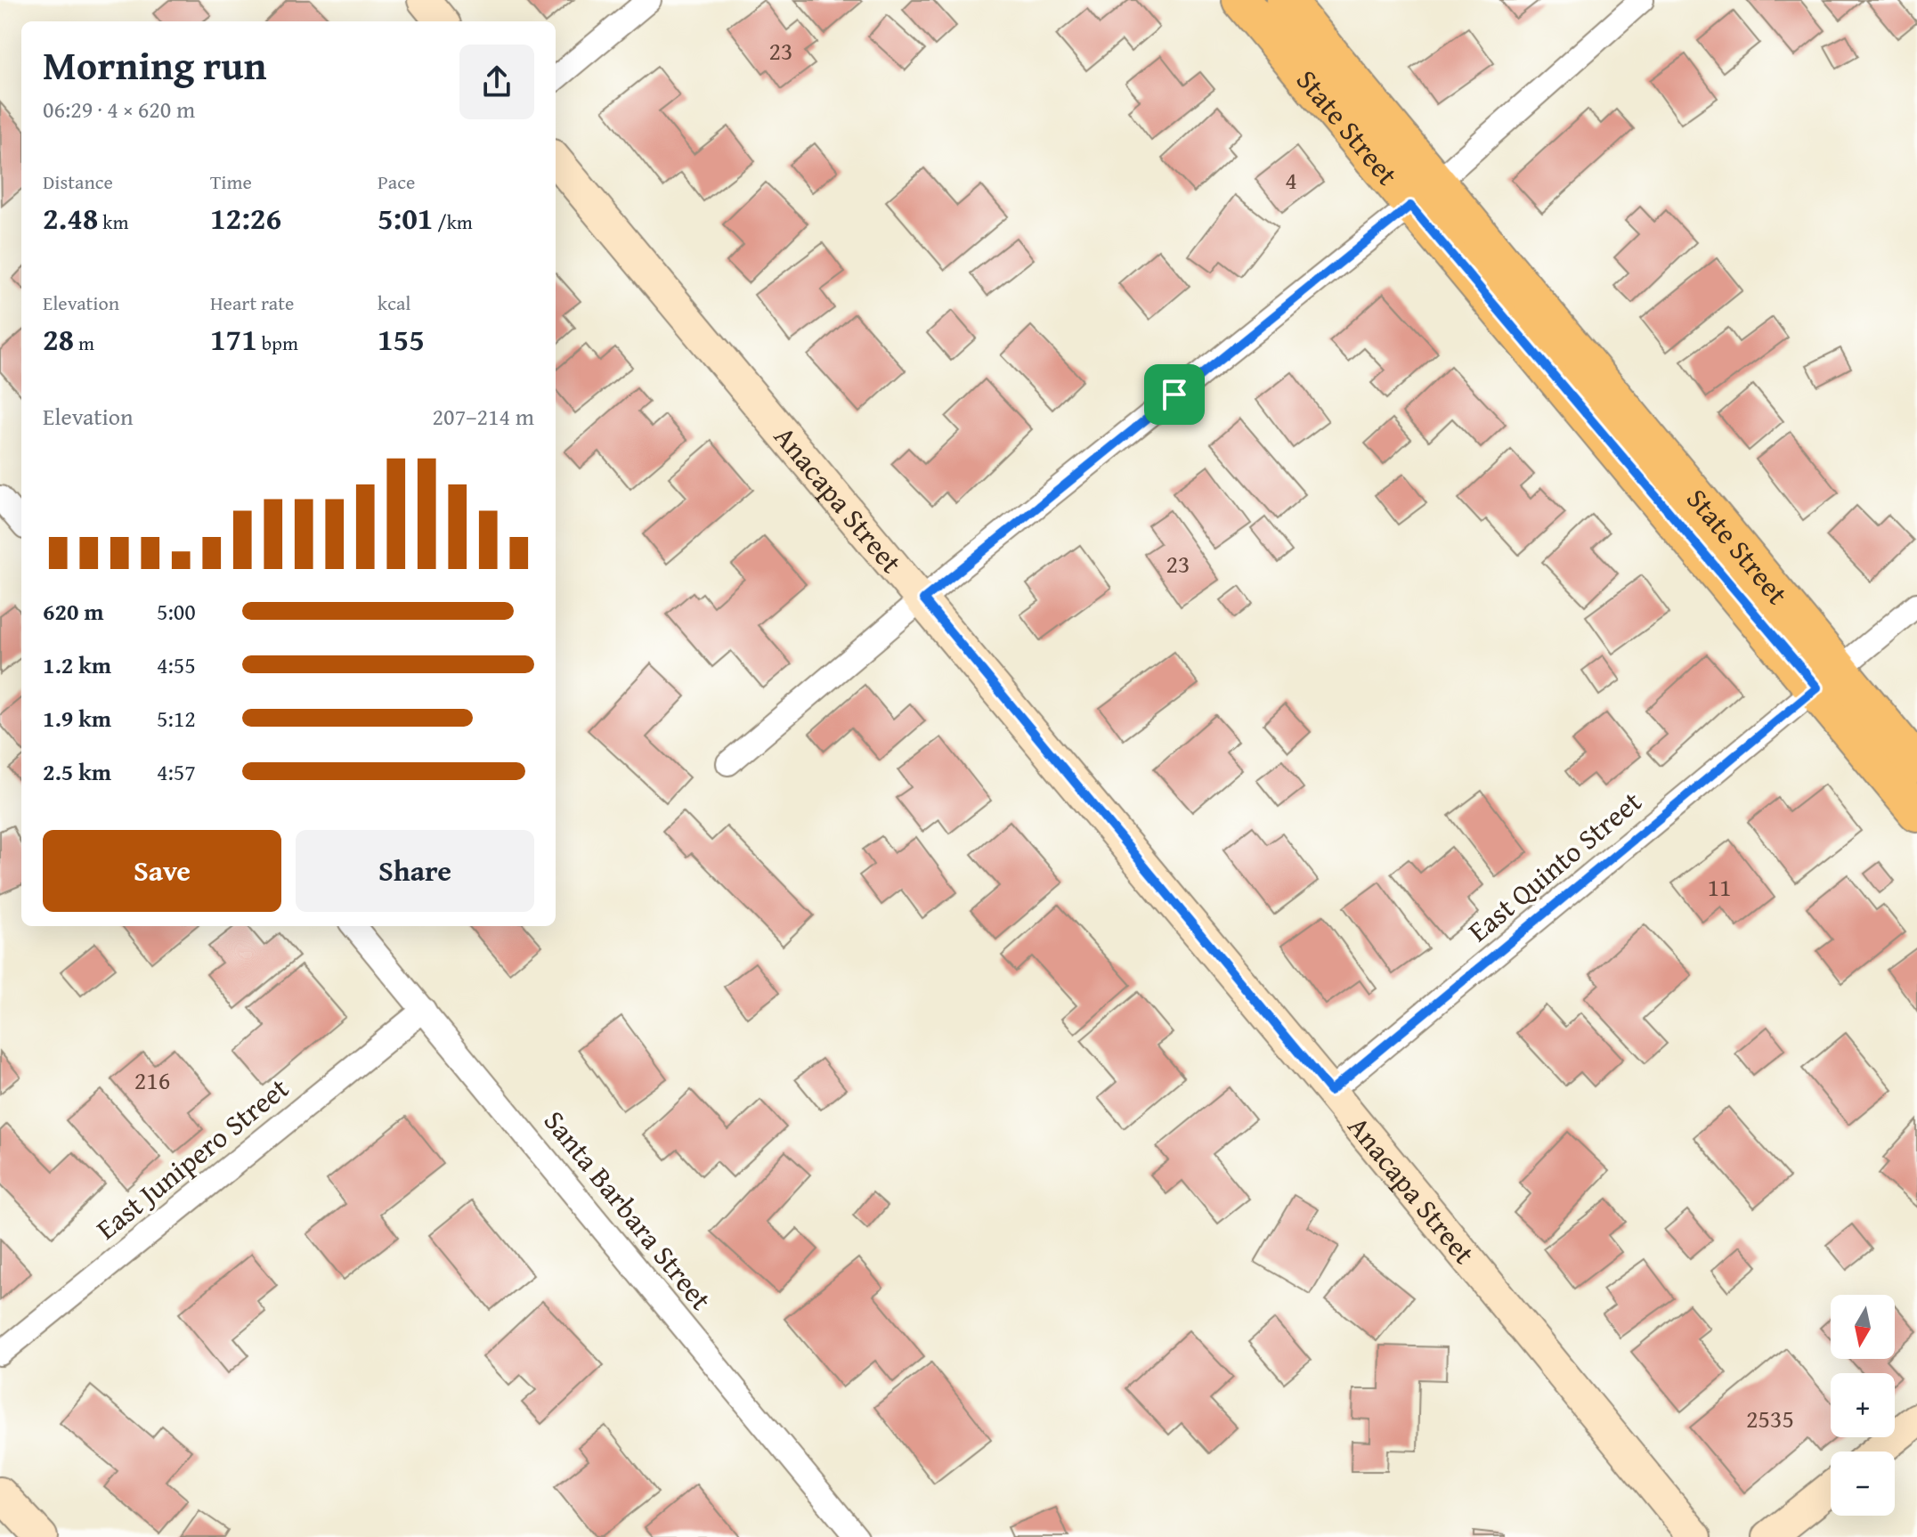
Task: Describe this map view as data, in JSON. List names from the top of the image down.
{
  "streets": {
    "main road": ["State Street"],
    "street": [
      "Anacapa Street",
      "East Quinto Street",
      "East Junipero Street",
      "Santa Barbara Street"
    ]
  },
  "crossings": [
    ["State Street", "East Quinto Street"],
    ["Anacapa Street", "East Quinto Street"],
    ["East Junipero Street", "Santa Barbara Street"]
  ],
  "house_numbers": [
    "23",
    "4",
    "23",
    "11",
    "216",
    "2535"
  ],
  "north": "bottom",
  "page": {
    "heading": ["Morning run", "06:29 · 4 × 620 m"],
    "stats": [
      ["Distance", "2.48 km"],
      ["Time", "12:26"],
      ["Pace", "5:01 /km"],
      ["Elevation", "28 m"],
      ["Heart rate", "171 bpm"],
      ["kcal", "155"]
    ],
    "chart": ["Elevation", "207–214 m"],
    "list": [
      {
        "name": "620 m",
        "note": "5:00"
      },
      {
        "name": "1.2 km",
        "note": "4:55"
      },
      {
        "name": "1.9 km",
        "note": "5:12"
      },
      {
        "name": "2.5 km",
        "note": "4:57"
      }
    ],
    "buttons": ["Save", "Share"],
    "map_buttons": ["+", "−"]
  }
}
